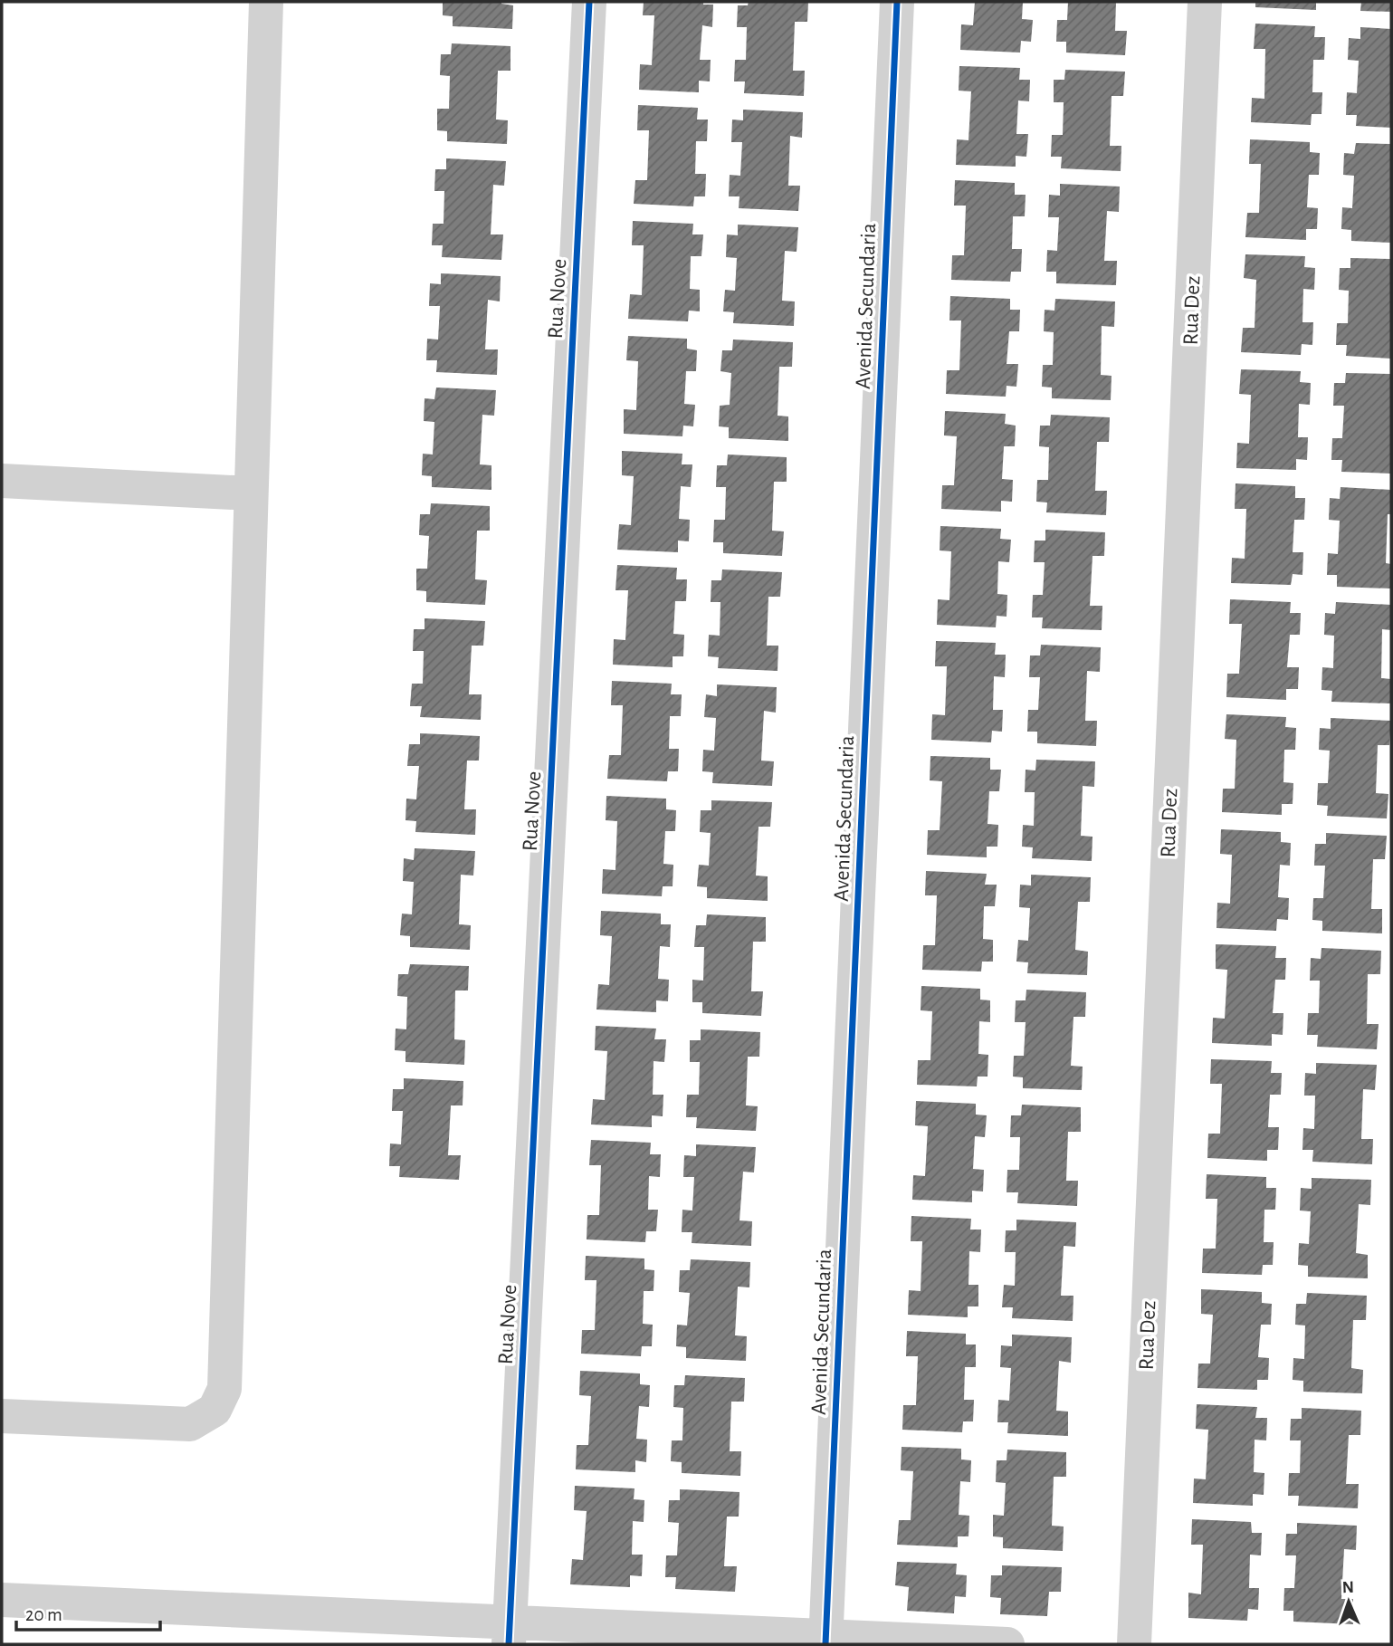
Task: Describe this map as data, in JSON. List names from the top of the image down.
{
  "streets": {
    "street": ["Rua Nove", "Avenida Secundaria", "Rua Dez"]
  },
  "scale_bar": "20 m",
  "north": "top"
}
